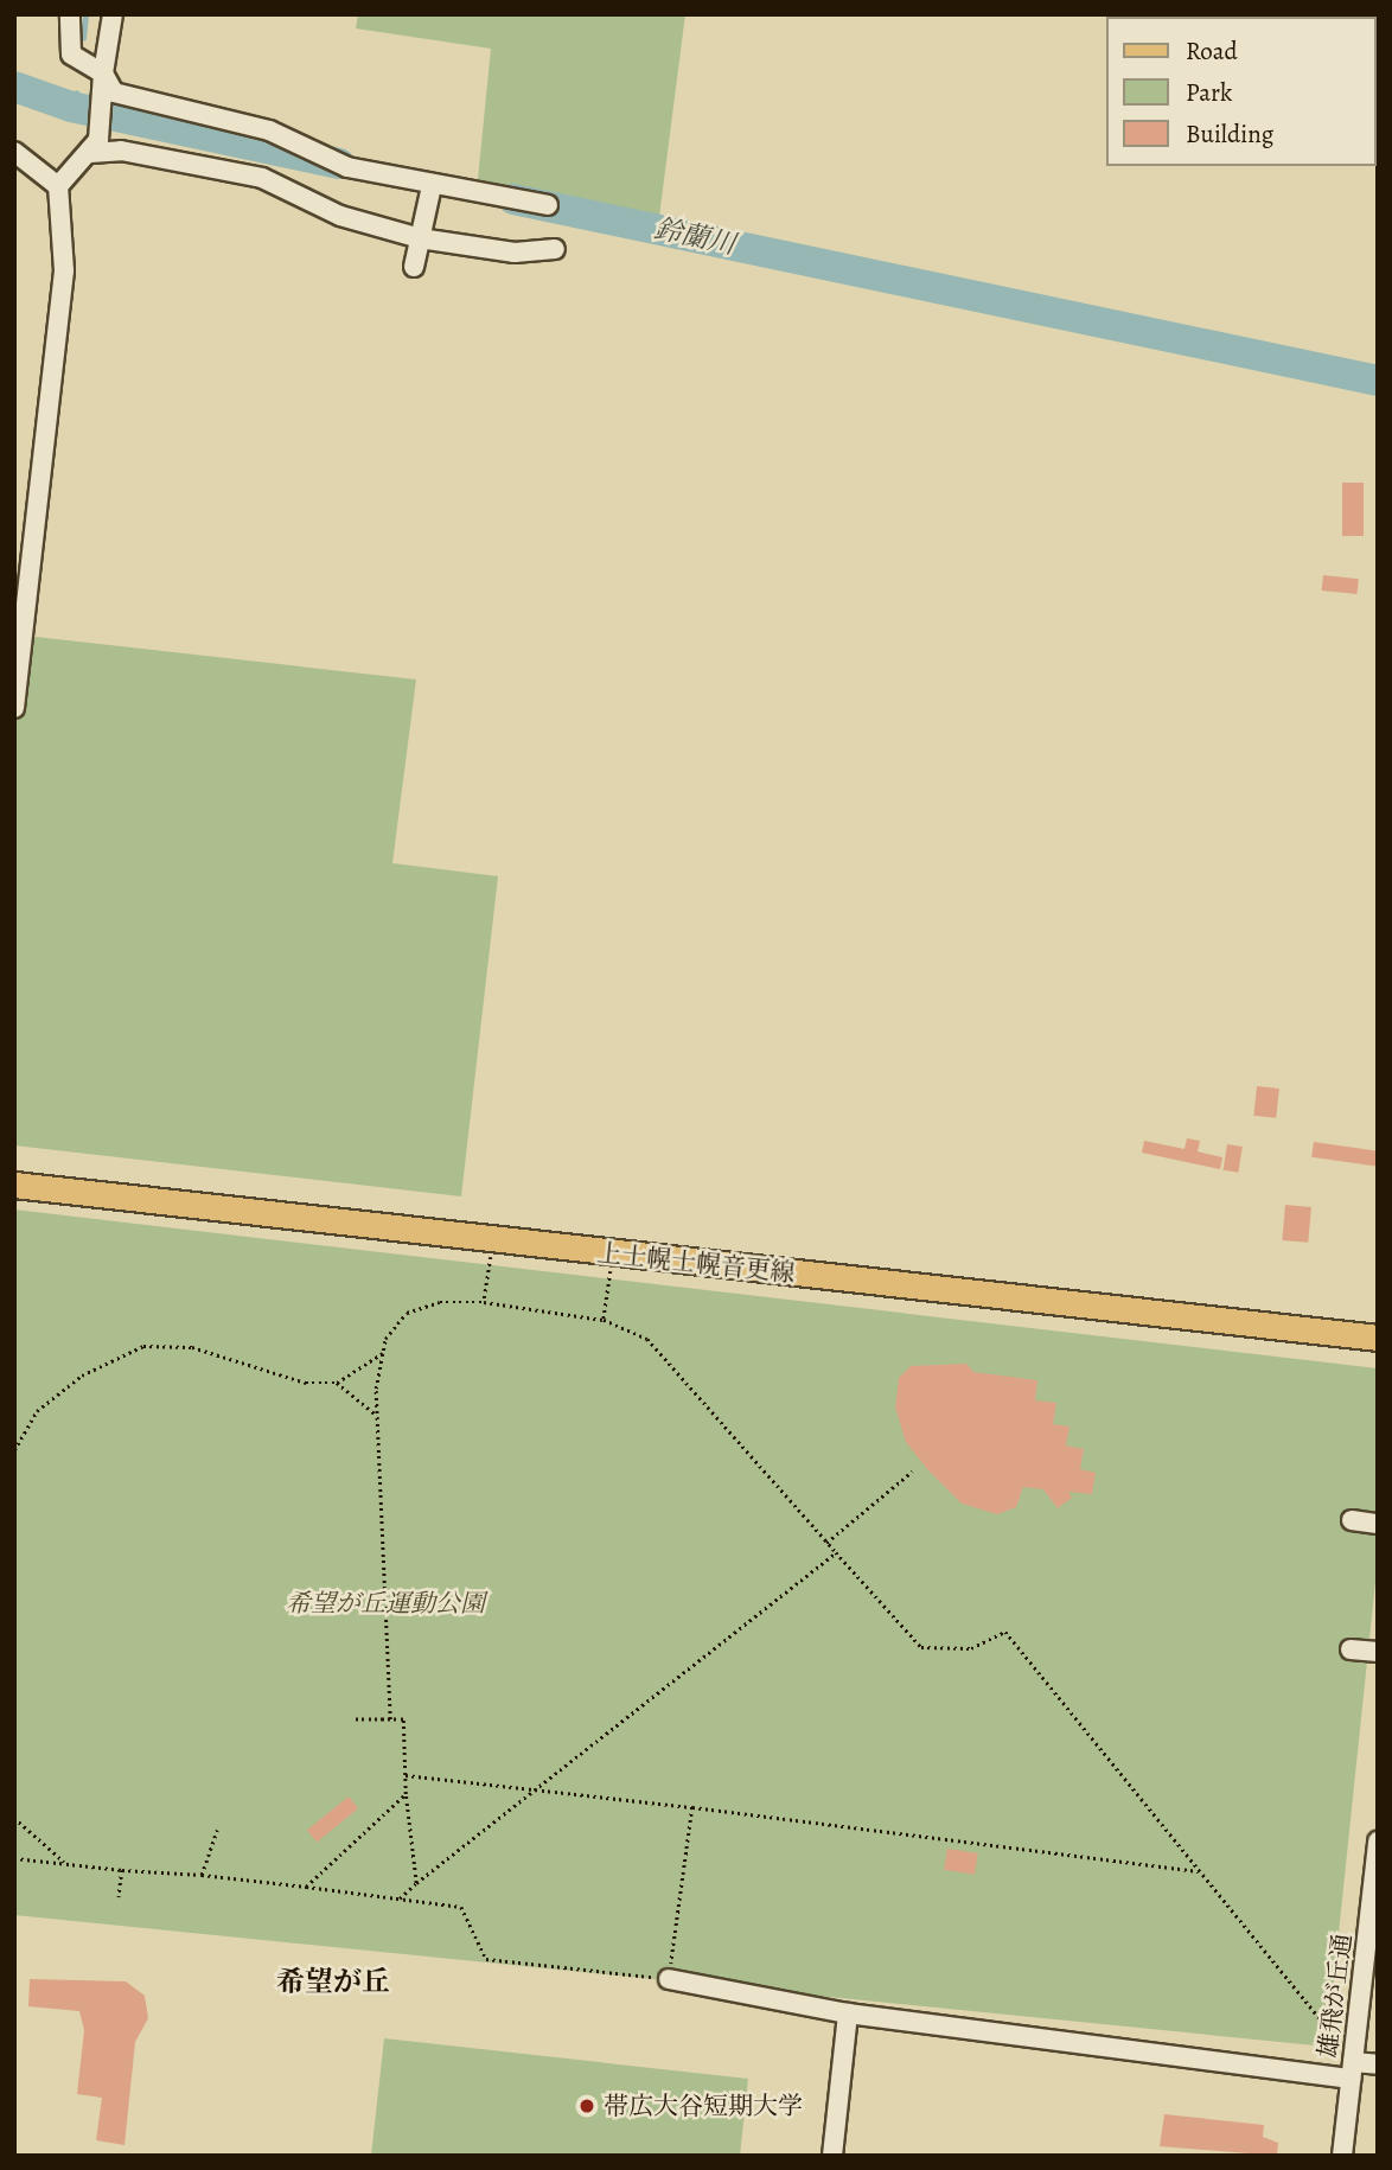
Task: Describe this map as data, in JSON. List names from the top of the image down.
{
  "streets": {
    "main road": ["上士幌士幌音更線"],
    "street": ["雄飛が丘通"]
  },
  "districts": ["希望が丘"],
  "water": ["鈴蘭川"],
  "parks": ["希望が丘運動公園"],
  "places": ["帯広大谷短期大学"],
  "legend": ["Road", "Park", "Building"]
}
